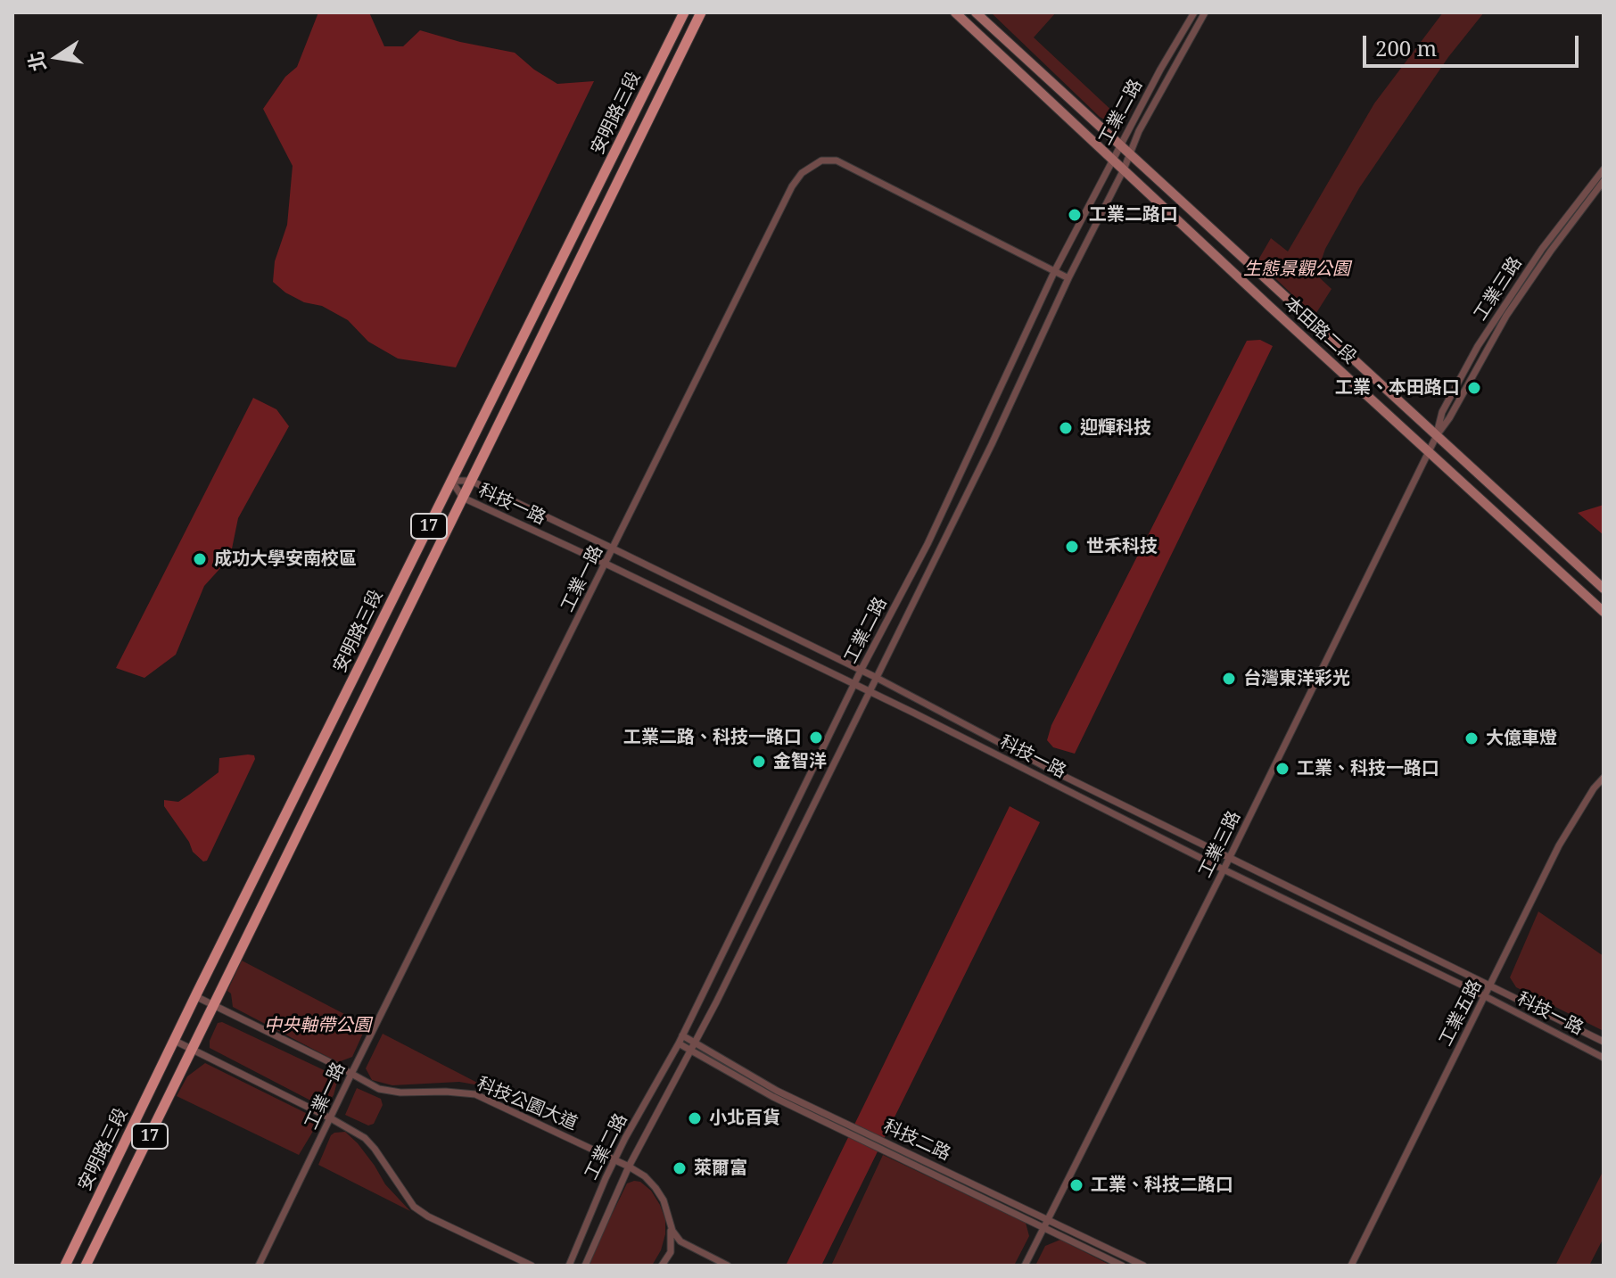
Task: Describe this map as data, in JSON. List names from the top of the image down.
{
  "streets": {
    "main road": ["安明路三段", "17"],
    "street": [
      "工業二路",
      "工業三路",
      "本田路二段",
      "科技一路",
      "工業一路",
      "工業五路",
      "科技公園大道",
      "科技二路"
    ]
  },
  "crossings": [
    ["工業二路", "本田路二段"],
    ["工業二路", "科技一路"],
    ["工業二路", "工業一路"],
    ["工業二路", "科技公園大道"],
    ["工業二路", "科技二路"],
    ["安明路三段", "科技一路"],
    ["安明路三段", "科技公園大道"],
    ["工業三路", "本田路二段"],
    ["工業三路", "科技一路"],
    ["工業三路", "科技二路"],
    ["科技一路", "工業一路"],
    ["科技一路", "工業五路"],
    ["工業一路", "科技公園大道"]
  ],
  "parks": ["生態景觀公園", "中央軸帶公園"],
  "places": [
    "工業二路口",
    "工業、本田路口",
    "迎輝科技",
    "世禾科技",
    "成功大學安南校區",
    "台灣東洋彩光",
    "工業二路、科技一路口",
    "大億車燈",
    "金智洋",
    "工業、科技一路口",
    "小北百貨",
    "萊爾富",
    "工業、科技二路口"
  ],
  "scale_bar": "200 m",
  "north": "left"
}
